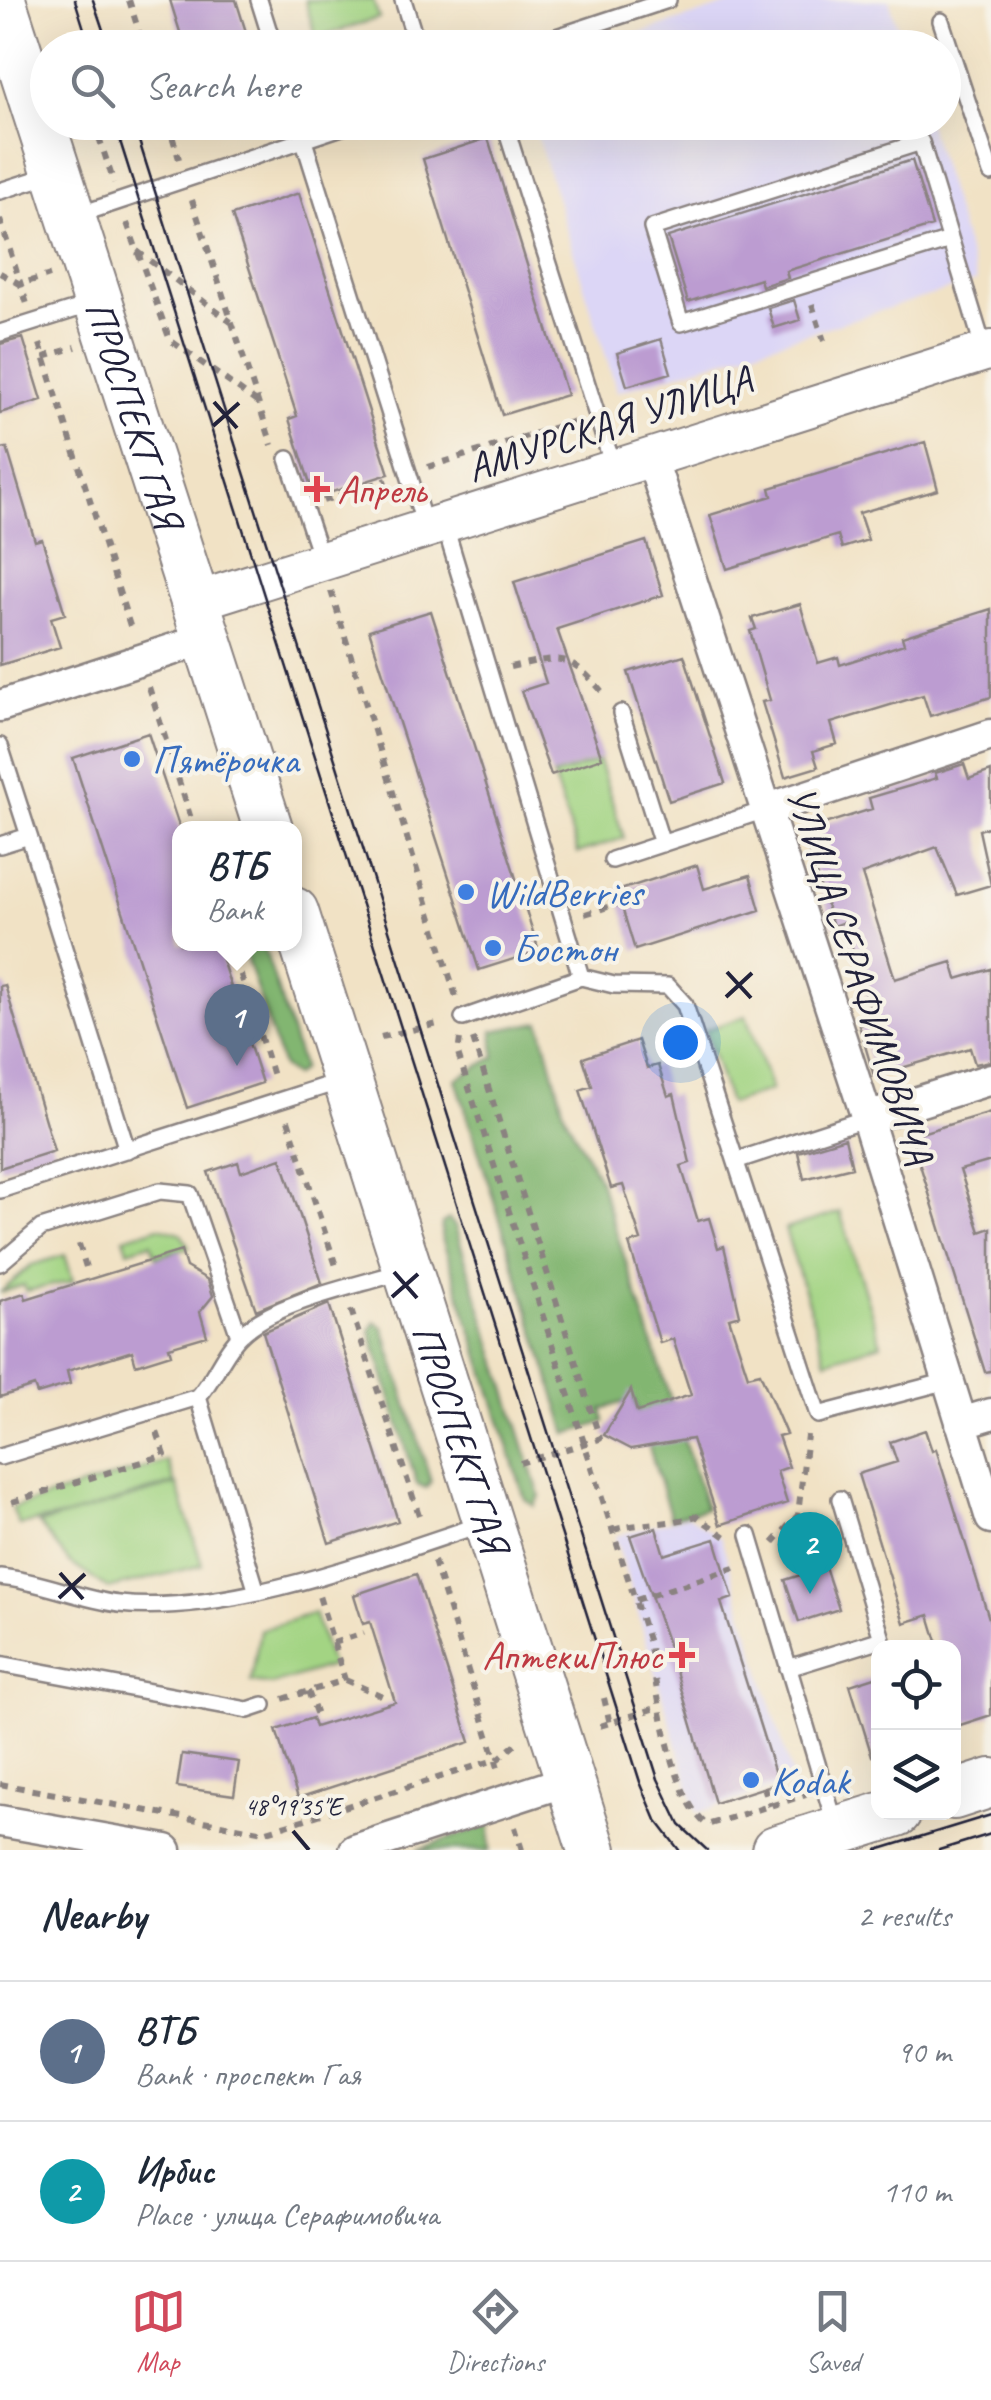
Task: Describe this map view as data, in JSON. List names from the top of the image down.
{
  "streets": {
    "main road": ["ПРОСПЕКТ ГАЯ"],
    "street": ["АМУРСКАЯ УЛИЦА", "УЛИЦА СЕРАФИМОВИЧА"]
  },
  "crossings": [
    ["ПРОСПЕКТ ГАЯ", "АМУРСКАЯ УЛИЦА"],
    ["АМУРСКАЯ УЛИЦА", "УЛИЦА СЕРАФИМОВИЧА"]
  ],
  "places": {
    "health": ["Апрель", "АптекиПлюс"],
    "other": [
      "Пятёрочка",
      "WildBerries",
      "Бостон",
      "Kodak"
    ]
  },
  "page": {
    "search": "Search here",
    "popup": ["ВТБ", "Bank"],
    "pins": ["1", "2"],
    "heading": ["Nearby", "2 results"],
    "list": [
      {
        "mark": "1",
        "name": "ВТБ",
        "note": "Bank · проспект Гая",
        "value": "90 m"
      },
      {
        "mark": "2",
        "name": "Ирбис",
        "note": "Place · улица Серафимовича",
        "value": "110 m"
      }
    ],
    "nav": ["Map", "Directions", "Saved"]
  },
  "coordinates": ["48°19'35\"E"]
}
